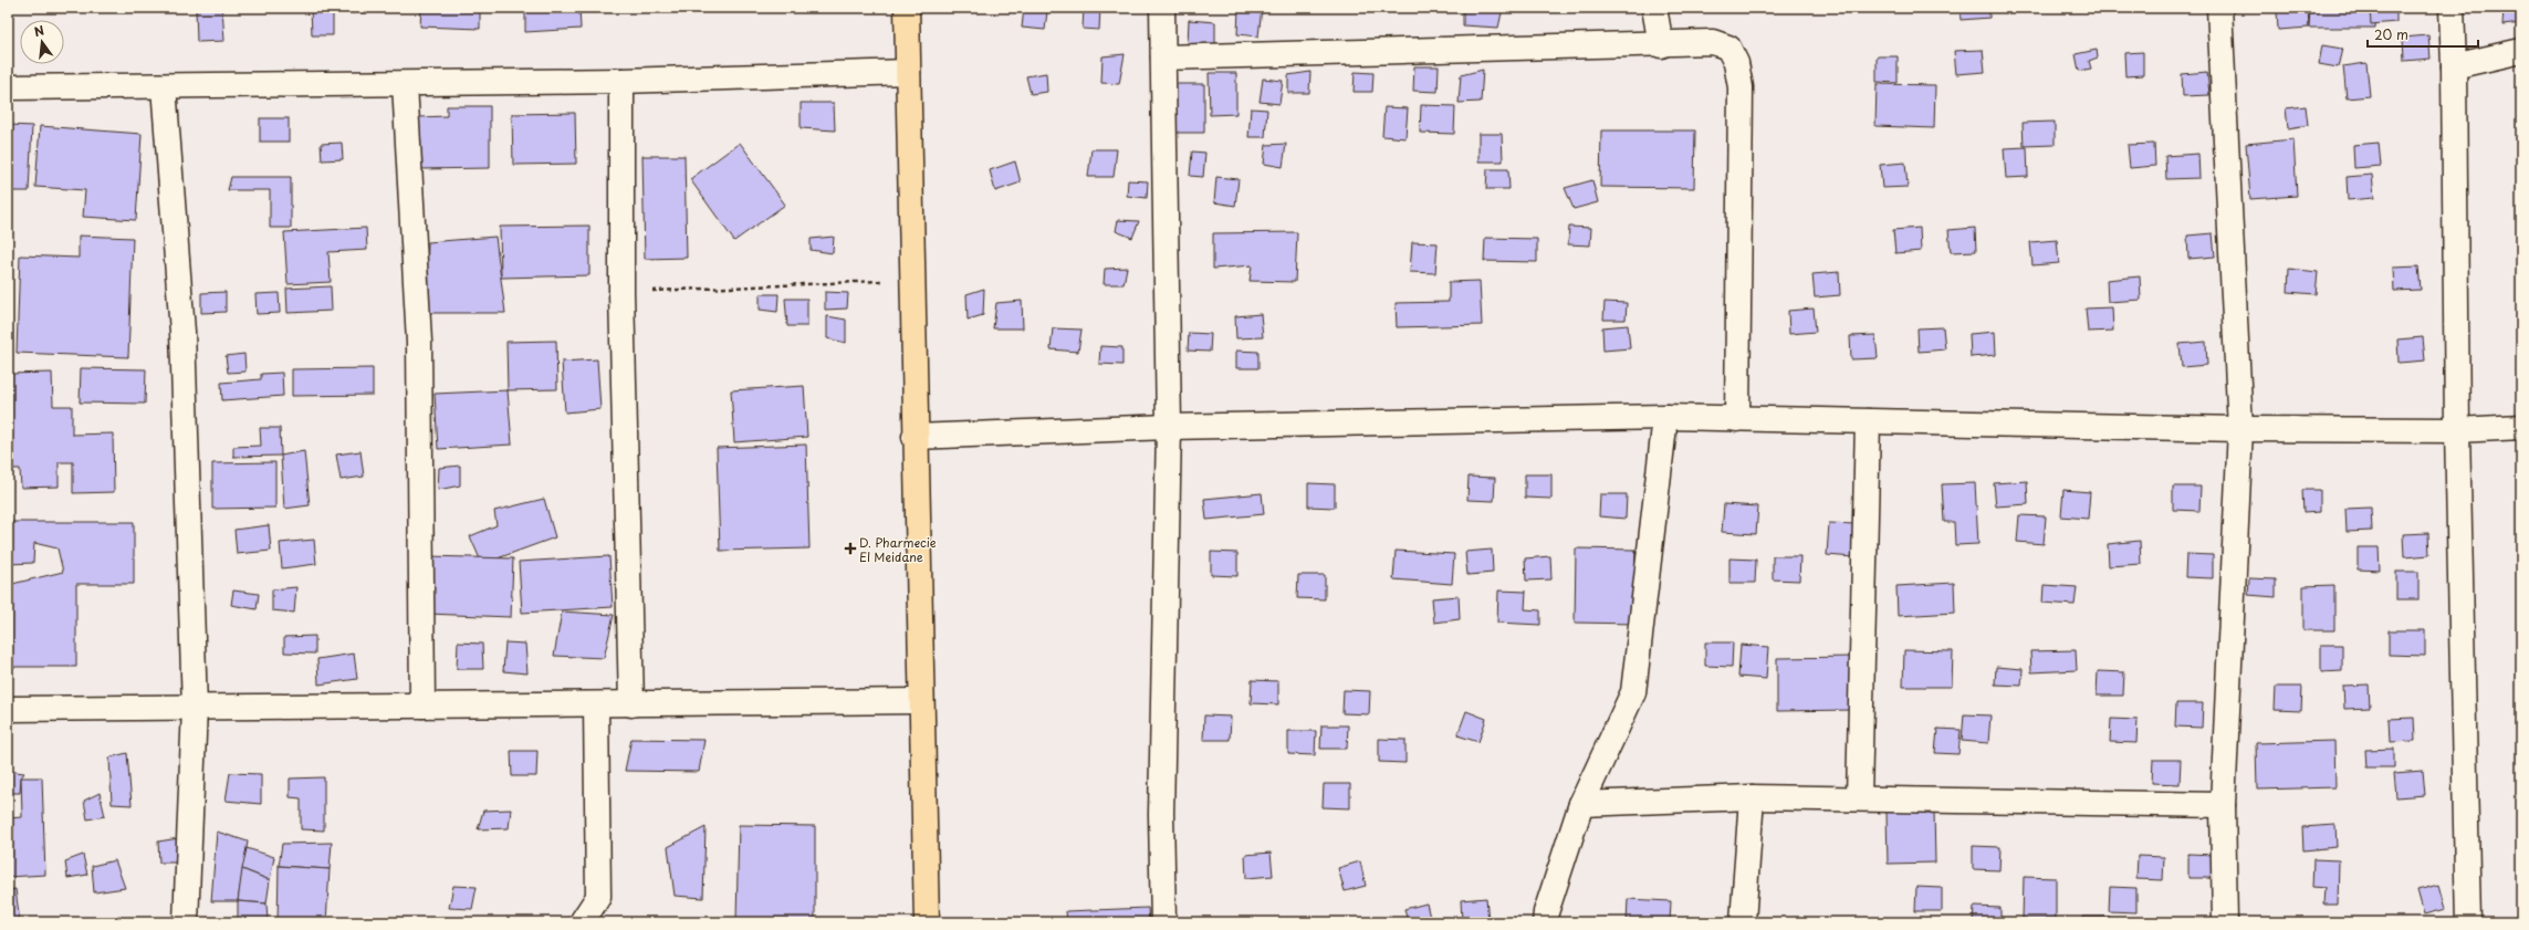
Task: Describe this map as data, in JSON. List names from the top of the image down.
{
  "places": {
    "health": ["D. Pharmecie El Meidane"]
  },
  "scale_bar": "20 m",
  "north": "top"
}
